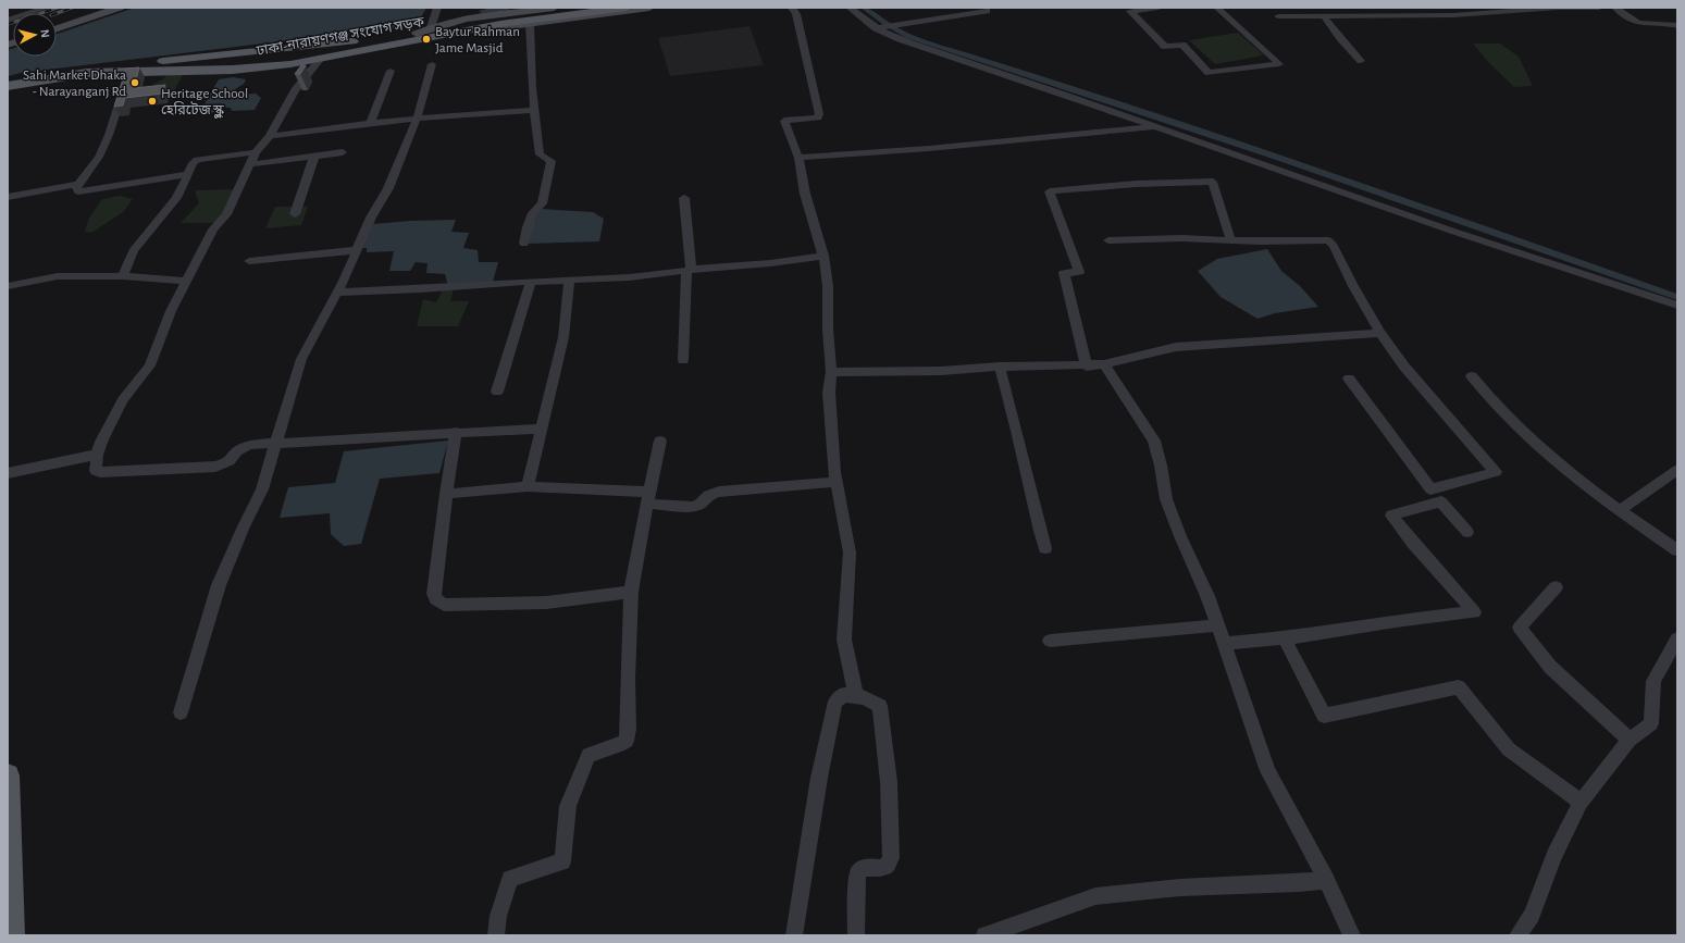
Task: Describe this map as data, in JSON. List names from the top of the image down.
{
  "streets": {
    "main road": ["ঢাকা-নারায়ণগঞ্জ সংযোগ সড়ক"]
  },
  "places": ["Baytur Rahman Jame Masjid", "Sahi Market Dhaka - Narayanganj Rd", "Heritage School হেরিটেজ স্কুল"],
  "north": "right"
}
